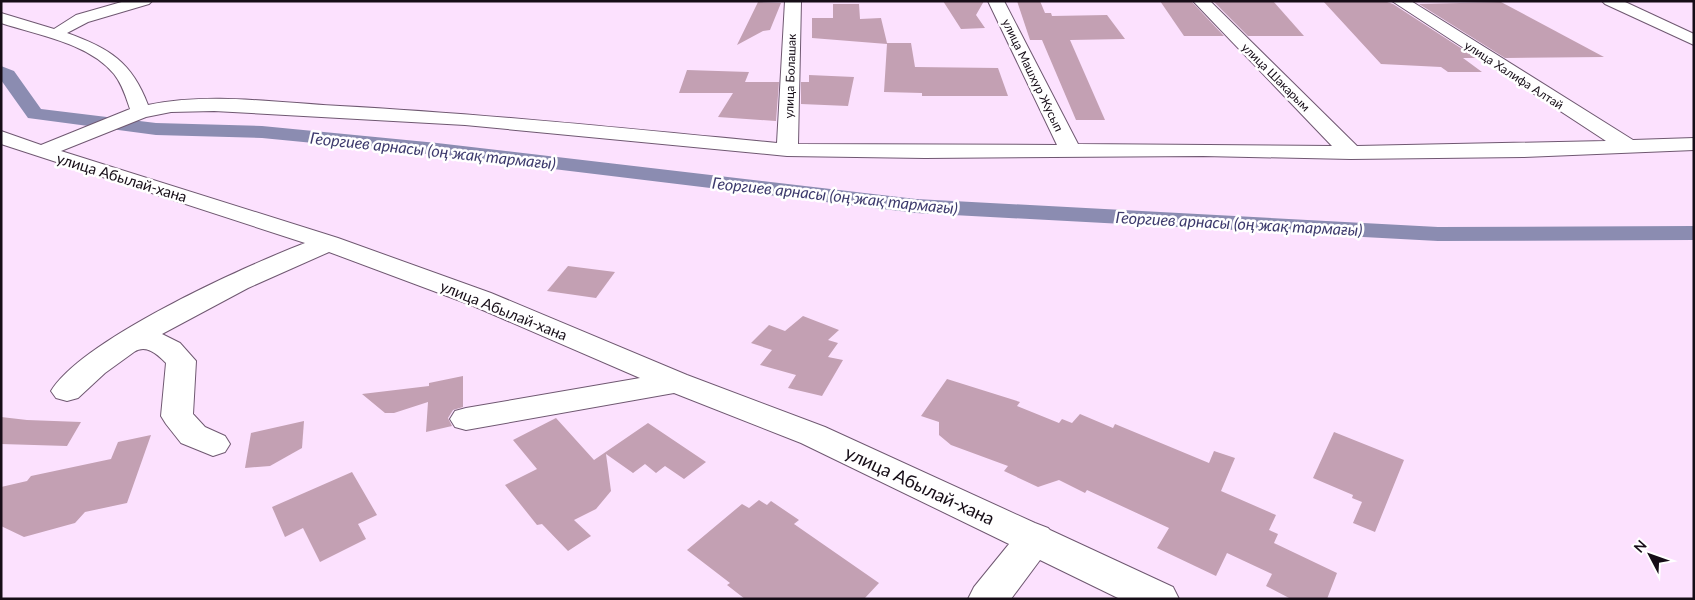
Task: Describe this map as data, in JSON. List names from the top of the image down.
{
  "streets": {
    "street": [
      "улица Машхур Жусып",
      "улица Халифа Алтай",
      "улица Болашак",
      "улица Шакарым",
      "улица Абылай-хана"
    ]
  },
  "water": ["Георгиев арнасы (оң жақ тармағы)"],
  "north": "top left"
}
